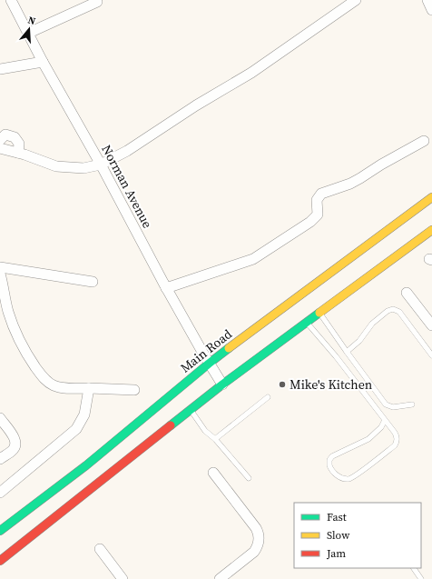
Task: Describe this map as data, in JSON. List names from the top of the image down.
{
  "streets": {
    "main road": ["Main Road"],
    "street": ["Norman Avenue"]
  },
  "crossings": [
    ["Norman Avenue", "Main Road"]
  ],
  "places": ["Mike's Kitchen"],
  "legend": ["Fast", "Slow", "Jam"],
  "north": "top"
}
